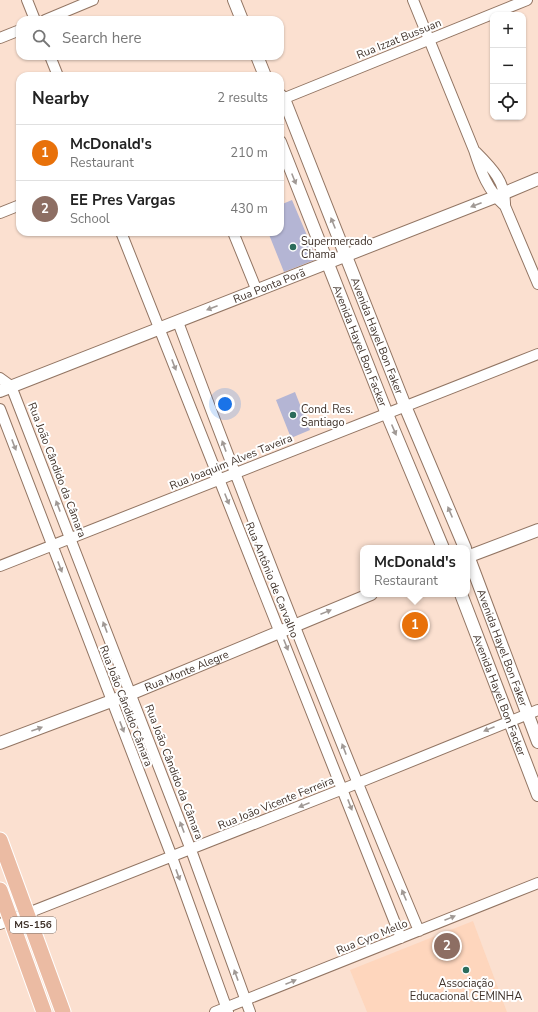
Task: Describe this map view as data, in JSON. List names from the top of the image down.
{
  "streets": {
    "main road": ["MS-156"],
    "street": [
      "Rua Izzat Bussuan",
      "Rua Ponta Porã",
      "Avenida Hayel Bon Faker",
      "Avenida Hayel Bon Facker",
      "Rua Joaquim Alves Taveira",
      "Rua João Cândido da Câmara",
      "Rua Antônio de Carvalho",
      "Rua Monte Alegre",
      "Rua João Cândido Câmara",
      "Rua João Vicente Ferreira",
      "Rua Cyro Mello"
    ]
  },
  "crossings": [
    ["Rua Ponta Porã", "Avenida Hayel Bon Faker"],
    ["Rua Ponta Porã", "Avenida Hayel Bon Facker"],
    ["Rua Ponta Porã", "Rua João Cândido da Câmara"],
    ["Rua Ponta Porã", "Rua Antônio de Carvalho"],
    ["Avenida Hayel Bon Faker", "Rua Joaquim Alves Taveira"],
    ["Avenida Hayel Bon Faker", "Rua João Vicente Ferreira"],
    ["Avenida Hayel Bon Facker", "Rua Joaquim Alves Taveira"],
    ["Avenida Hayel Bon Facker", "Rua João Vicente Ferreira"],
    ["Rua Joaquim Alves Taveira", "Rua João Cândido da Câmara"],
    ["Rua Joaquim Alves Taveira", "Rua Antônio de Carvalho"],
    ["Rua Joaquim Alves Taveira", "Rua João Cândido Câmara"],
    ["Rua João Cândido da Câmara", "Rua Monte Alegre"],
    ["Rua João Cândido da Câmara", "Rua João Vicente Ferreira"],
    ["Rua João Cândido da Câmara", "Rua Cyro Mello"],
    ["Rua Antônio de Carvalho", "Rua Monte Alegre"],
    ["Rua Antônio de Carvalho", "Rua João Vicente Ferreira"],
    ["Rua Antônio de Carvalho", "Rua Cyro Mello"],
    ["Rua Monte Alegre", "Rua João Cândido Câmara"],
    ["Rua João Cândido Câmara", "Rua João Vicente Ferreira"],
    ["Rua João Cândido Câmara", "Rua Cyro Mello"],
    ["Rua João Vicente Ferreira", "MS-156"]
  ],
  "one_way": [
    "Rua Ponta Porã",
    "Avenida Hayel Bon Faker",
    "Avenida Hayel Bon Facker",
    "Rua João Cândido da Câmara",
    "Rua Monte Alegre",
    "Rua João Cândido Câmara",
    "Rua João Vicente Ferreira",
    "Rua Cyro Mello"
  ],
  "places": ["Supermercado Chama", "Cond. Res. Santiago", "Associação Educacional CEMINHA"],
  "page": {
    "map_buttons": ["+", "−"],
    "search": "Search here",
    "heading": ["Nearby", "2 results"],
    "list": [
      {
        "mark": "1",
        "name": "McDonald's",
        "note": "Restaurant",
        "value": "210 m"
      },
      {
        "mark": "2",
        "name": "EE Pres Vargas",
        "note": "School",
        "value": "430 m"
      }
    ],
    "popup": ["McDonald's", "Restaurant"],
    "pins": ["1", "2"]
  }
}
